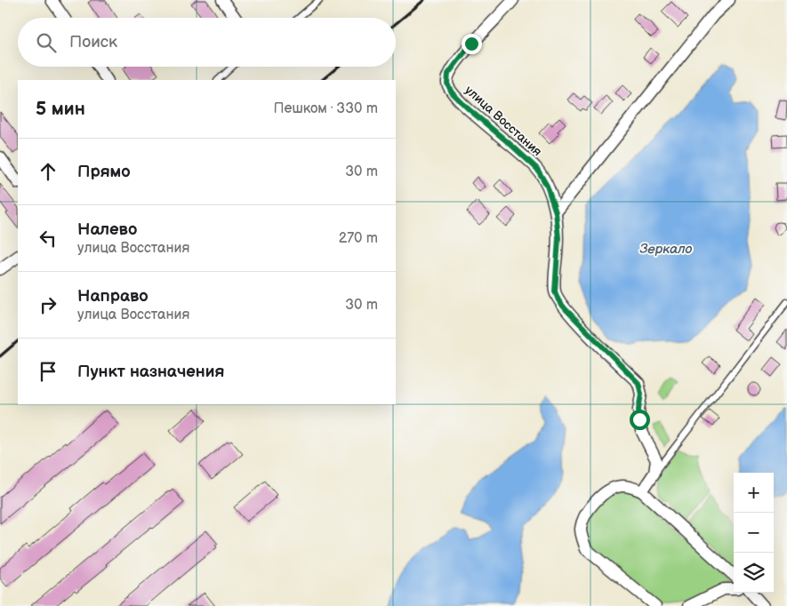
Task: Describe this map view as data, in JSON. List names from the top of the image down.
{
  "streets": {
    "street": ["улица Восстания"]
  },
  "water": ["Зеркало"],
  "page": {
    "search": "Поиск",
    "heading": ["5 мин", "Пешком · 330 m"],
    "list": [
      ["Прямо", "30 m"],
      ["Налево", "улица Восстания", "270 m"],
      ["Направо", "улица Восстания", "30 m"],
      "Пункт назначения"
    ],
    "map_buttons": ["+", "−"]
  }
}
